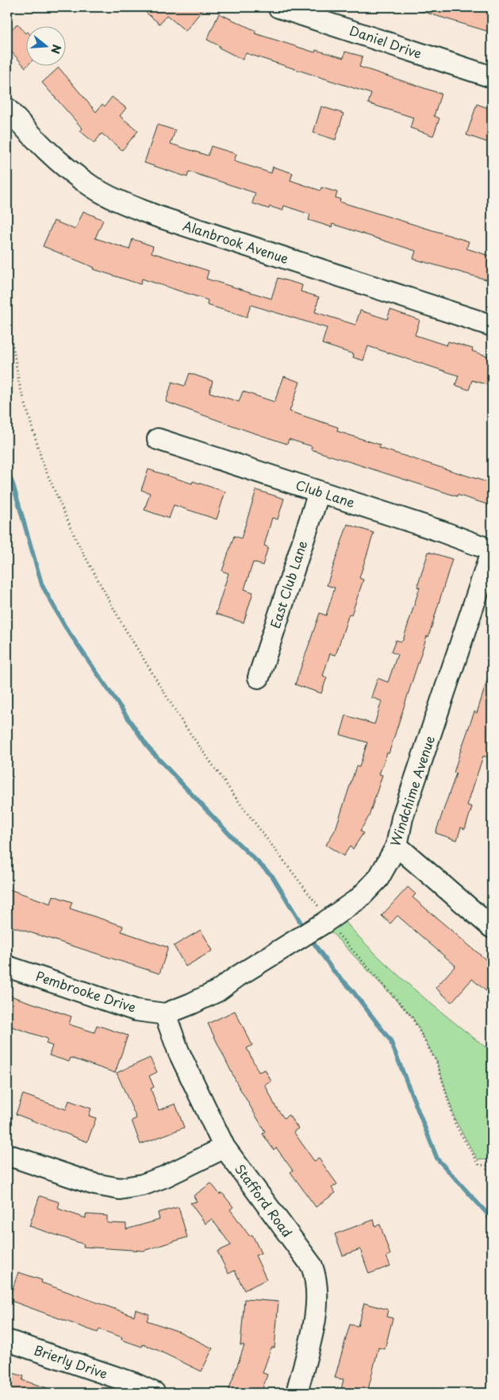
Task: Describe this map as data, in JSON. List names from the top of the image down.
{
  "streets": {
    "street": [
      "Daniel Drive",
      "Alanbrook Avenue",
      "Club Lane",
      "East Club Lane",
      "Windchime Avenue",
      "Pembrooke Drive",
      "Stafford Road",
      "Brierly Drive"
    ]
  },
  "crossings": [
    ["Club Lane", "East Club Lane"],
    ["Club Lane", "Windchime Avenue"],
    ["Windchime Avenue", "Pembrooke Drive"],
    ["Windchime Avenue", "Stafford Road"],
    ["Pembrooke Drive", "Stafford Road"]
  ],
  "north": "right"
}
